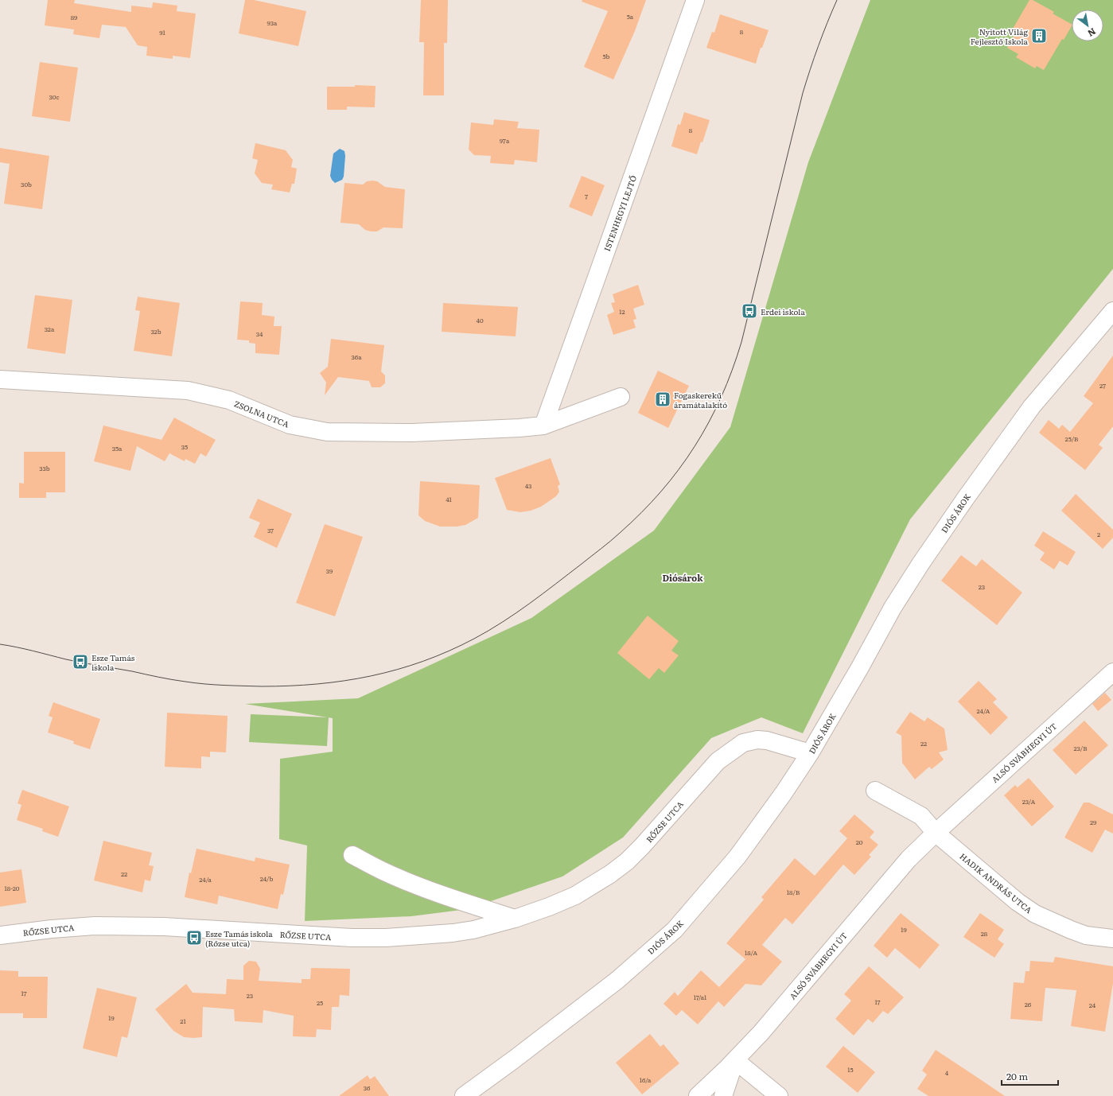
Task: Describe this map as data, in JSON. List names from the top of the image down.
{
  "streets": {
    "street": [
      "ISTENHEGYI LEJTŐ",
      "ZSOLNA UTCA",
      "DIÓS ÁROK",
      "ALSÓ SVÁBHEGYI ÚT",
      "RŐZSE UTCA",
      "HADIK ANDRÁS UTCA"
    ]
  },
  "crossings": [
    ["ISTENHEGYI LEJTŐ", "ZSOLNA UTCA"],
    ["DIÓS ÁROK", "RŐZSE UTCA"],
    ["ALSÓ SVÁBHEGYI ÚT", "HADIK ANDRÁS UTCA"]
  ],
  "districts": ["Diósárok"],
  "places": {
    "building": ["Nyitott Világ Fejlesztő Iskola", "Fogaskerekű áramátalakító"],
    "bus stop": ["Erdei iskola", "Esze Tamás iskola", "Esze Tamás iskola (Rőzse utca)"]
  },
  "house_numbers": [
    "5a",
    "89",
    "93a",
    "8",
    "91",
    "5b",
    "30c",
    "8",
    "97a",
    "30b",
    "7",
    "12",
    "40",
    "32a",
    "32b",
    "34",
    "36a",
    "27",
    "25/B",
    "35",
    "35a",
    "33b",
    "43",
    "41",
    "37",
    "2",
    "39",
    "23",
    "24/A",
    "22",
    "23/B",
    "23/A",
    "29",
    "20",
    "22",
    "24/b",
    "24/a",
    "18-20",
    "18/B",
    "19",
    "28",
    "18/A",
    "17",
    "23",
    "17/a1",
    "17",
    "25",
    "26",
    "24",
    "19",
    "21",
    "15",
    "4",
    "16/a",
    "36"
  ],
  "scale_bar": "20 m",
  "north": "bottom right"
}
